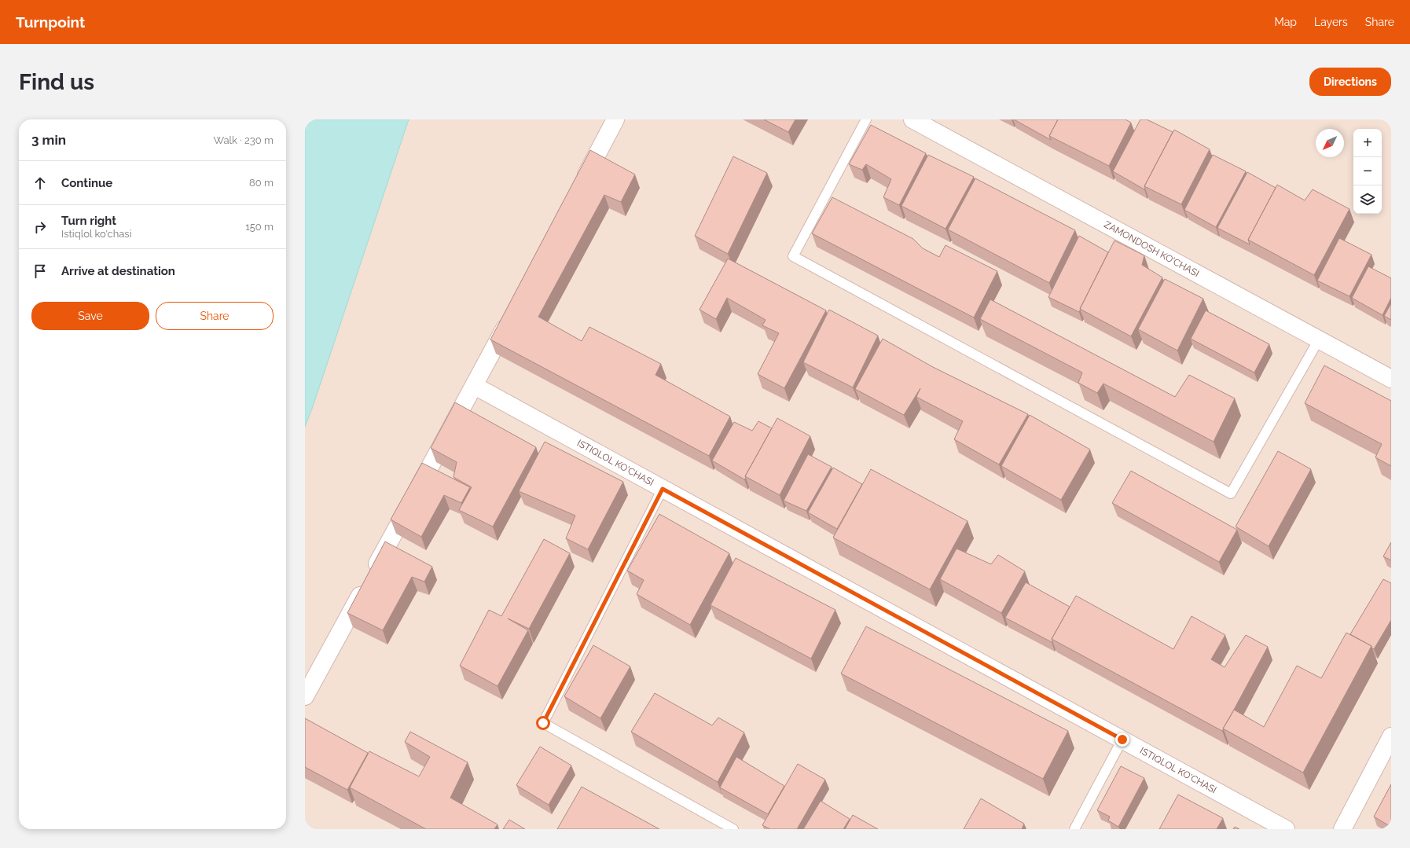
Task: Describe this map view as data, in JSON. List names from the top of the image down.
{
  "streets": {
    "street": ["ZAMONDOSH KO'CHASI", "ISTIQLOL KO'CHASI"]
  },
  "north": "bottom left",
  "page": {
    "header": "Turnpoint",
    "nav": ["Map", "Layers", "Share"],
    "buttons": [
      "Directions",
      ["Save", "Share"]
    ],
    "title": "Find us",
    "heading": ["3 min", "Walk · 230 m"],
    "map_buttons": ["+", "−"],
    "list": [
      ["Continue", "80 m"],
      ["Turn right", "Istiqlol ko'chasi", "150 m"],
      "Arrive at destination"
    ]
  }
}
